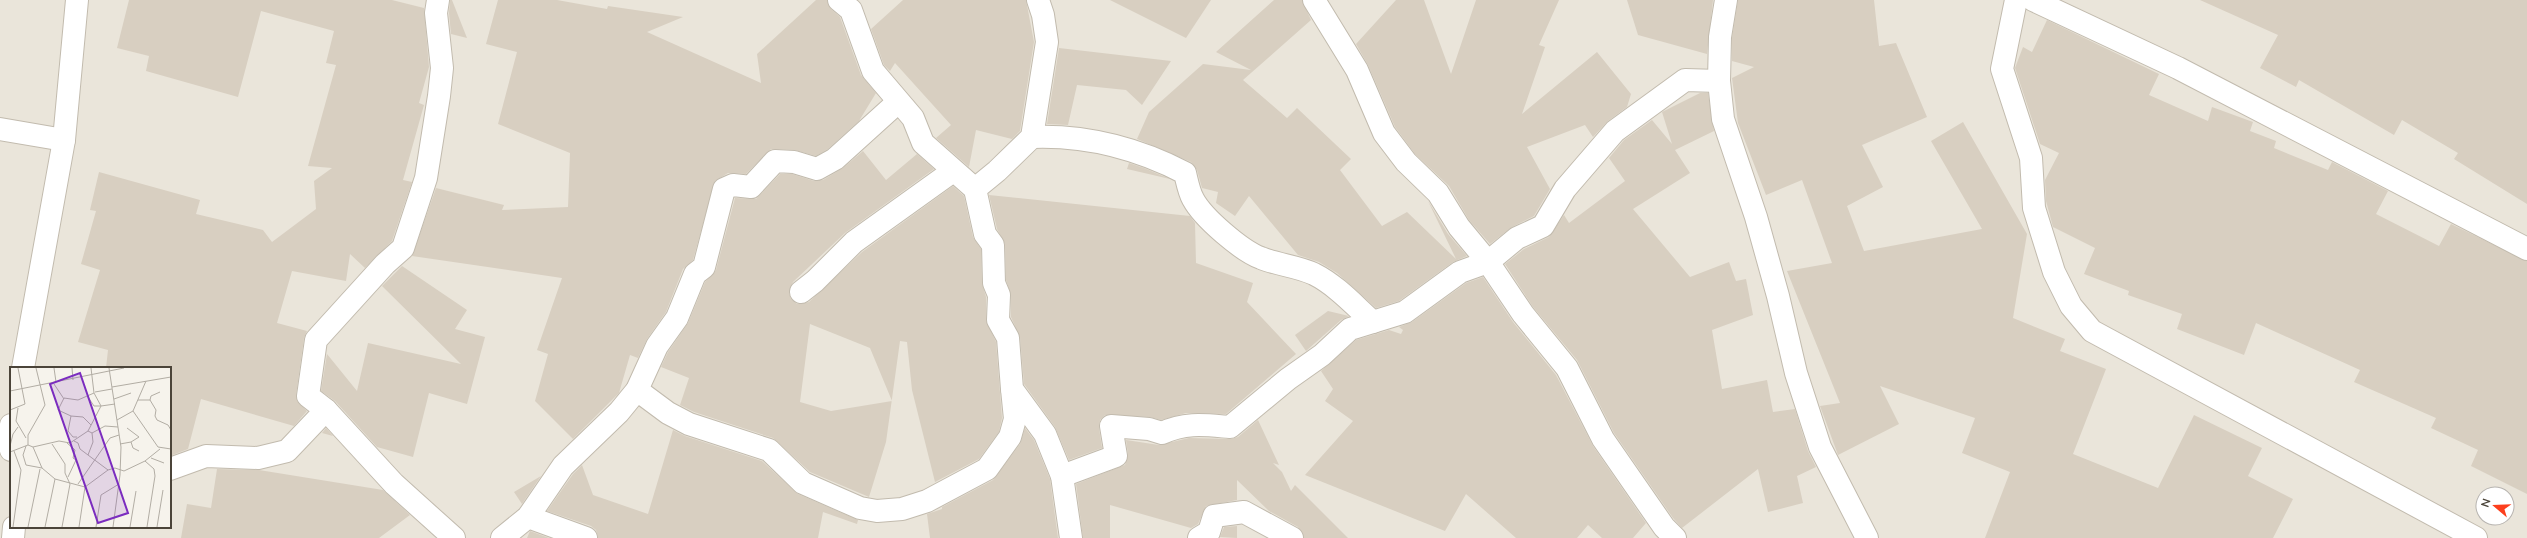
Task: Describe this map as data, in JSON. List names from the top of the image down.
{
  "north": "left"
}
